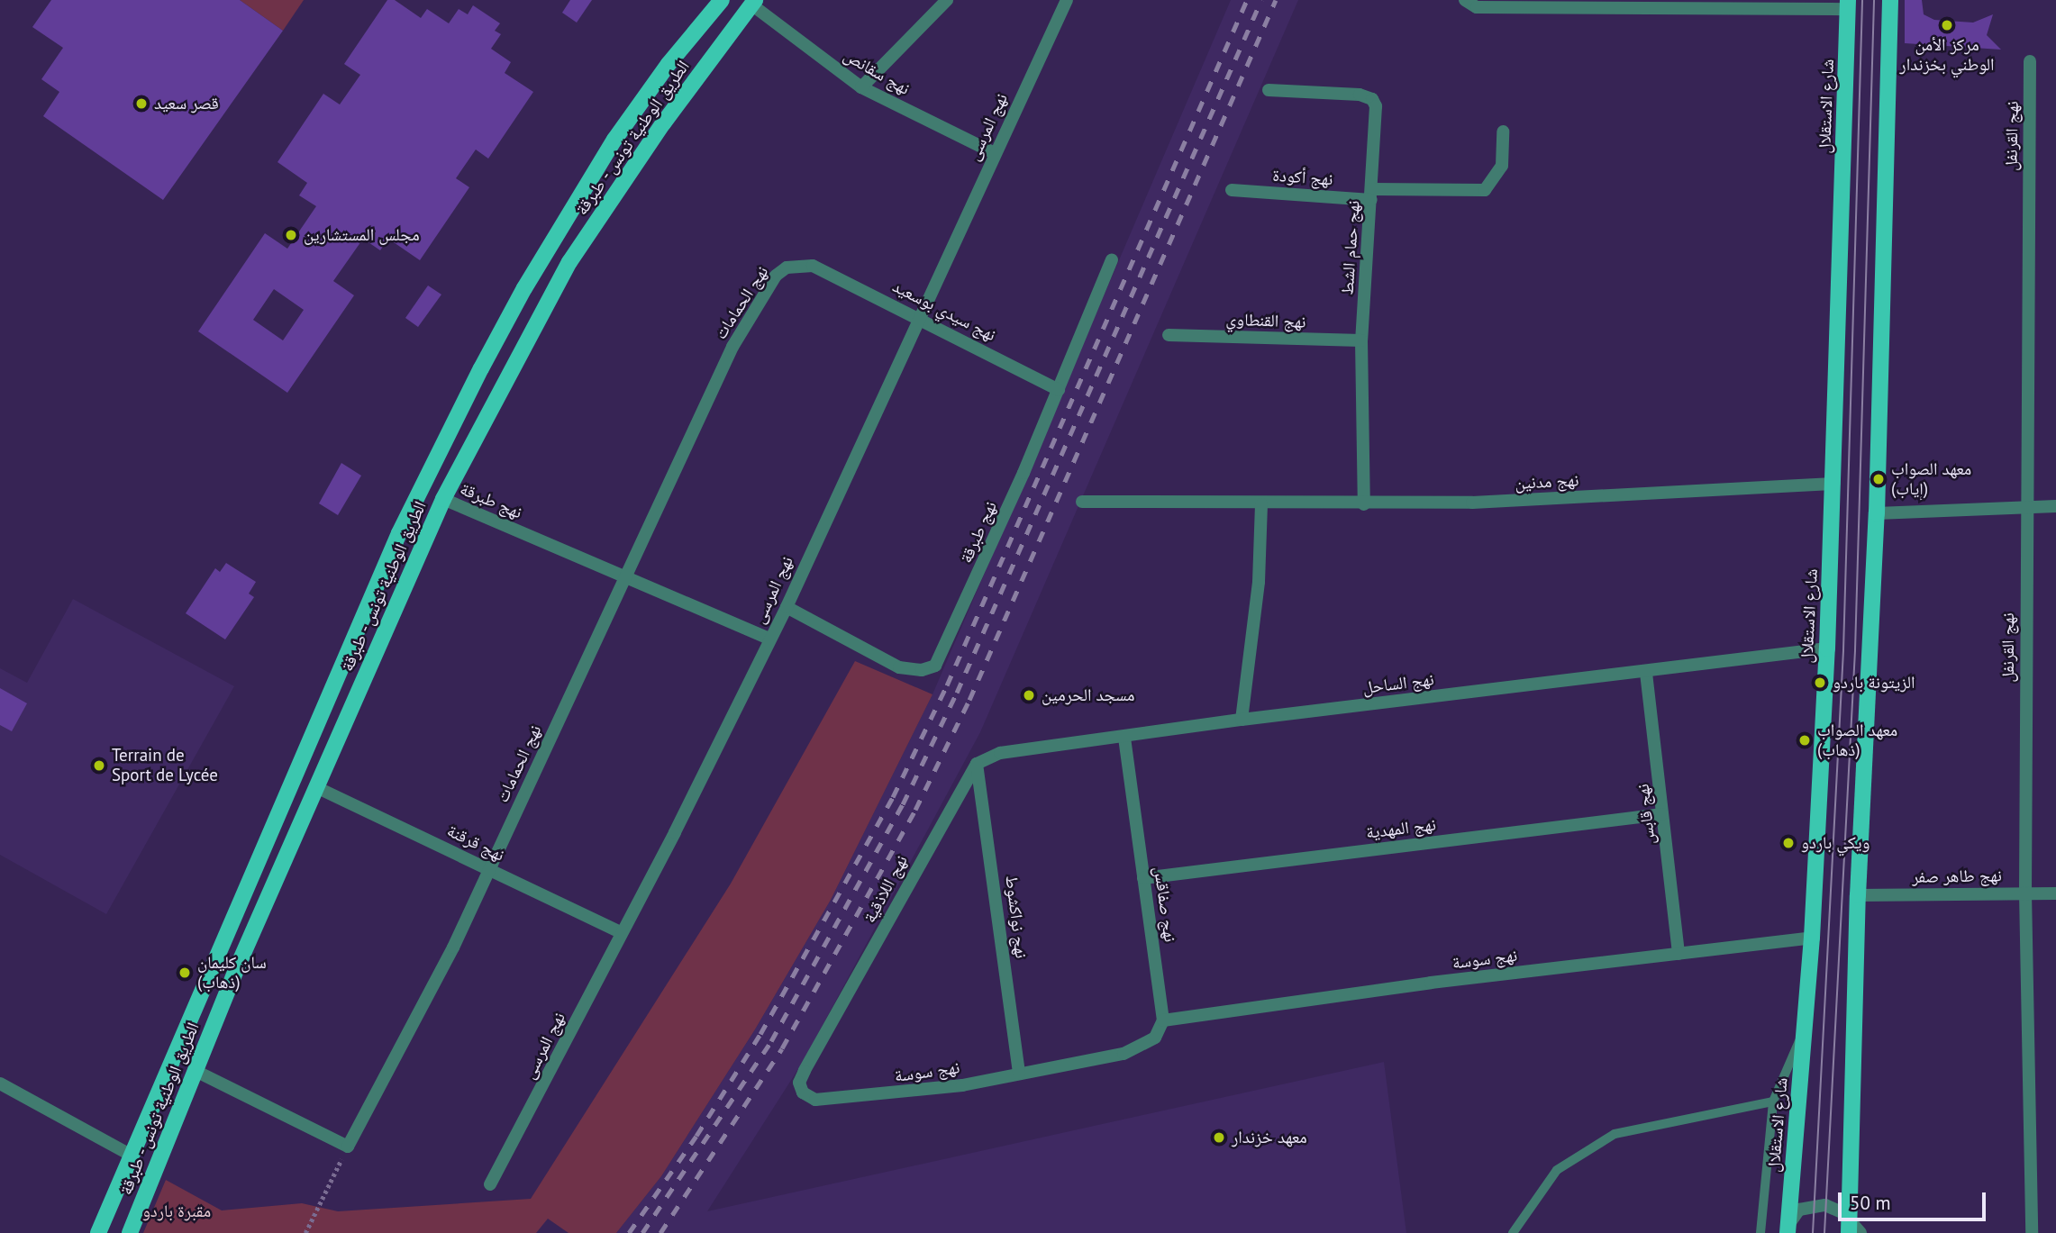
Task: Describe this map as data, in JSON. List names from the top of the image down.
{
  "streets": {
    "main road": ["شارع الاستقلال", "الطريق الوطنية تونس - طبرقة"],
    "street": [
      "نهج سقانص",
      "نهج المرسى",
      "نهج القرنفل",
      "نهج أكودة",
      "نهج حمام الشط",
      "نهج الحمامات",
      "نهج سيدي بوسعيد",
      "نهج القنطاوي",
      "نهج مدنين",
      "نهج طبرقة",
      "نهج الساحل",
      "نهج قابس",
      "نهج المهدية",
      "نهج قرقنة",
      "نهج طاهر صفر",
      "نهج اللاذقية",
      "نهج صفاقس",
      "نهج نواكشوط",
      "نهج سوسة"
    ]
  },
  "crossings": [
    ["نهج سقانص", "نهج المرسى"],
    ["نهج سقانص", "الطريق الوطنية تونس - طبرقة"],
    ["شارع الاستقلال", "نهج مدنين"],
    ["شارع الاستقلال", "نهج الساحل"],
    ["شارع الاستقلال", "نهج سوسة"],
    ["نهج المرسى", "نهج سيدي بوسعيد"],
    ["نهج المرسى", "نهج طبرقة"],
    ["نهج المرسى", "نهج قرقنة"],
    ["نهج القرنفل", "نهج طاهر صفر"],
    ["الطريق الوطنية تونس - طبرقة", "نهج طبرقة"],
    ["الطريق الوطنية تونس - طبرقة", "نهج قرقنة"],
    ["نهج أكودة", "نهج حمام الشط"],
    ["نهج حمام الشط", "نهج القنطاوي"],
    ["نهج حمام الشط", "نهج مدنين"],
    ["نهج الحمامات", "نهج سيدي بوسعيد"],
    ["نهج الحمامات", "نهج طبرقة"],
    ["نهج الحمامات", "نهج قرقنة"],
    ["نهج سيدي بوسعيد", "نهج طبرقة"],
    ["نهج الساحل", "نهج قابس"],
    ["نهج الساحل", "نهج اللاذقية"],
    ["نهج الساحل", "نهج صفاقس"],
    ["نهج الساحل", "نهج نواكشوط"],
    ["نهج قابس", "نهج المهدية"],
    ["نهج قابس", "نهج سوسة"],
    ["نهج المهدية", "نهج صفاقس"],
    ["نهج اللاذقية", "نهج نواكشوط"],
    ["نهج اللاذقية", "نهج سوسة"],
    ["نهج صفاقس", "نهج سوسة"],
    ["نهج نواكشوط", "نهج سوسة"]
  ],
  "parks": ["مقبرة باردو"],
  "places": [
    "مركز الأمن الوطني بخزندار",
    "قصر سعيد",
    "مجلس المستشارين",
    "معهد الصواب (إياب)",
    "الزيتونة باردو",
    "مسجد الحرمين",
    "معهد الصواب (ذهاب)",
    "Terrain de Sport de Lycée",
    "ويكي باردو",
    "سان كليمان (ذهاب)",
    "معهد خزندار"
  ],
  "scale_bar": "50 m"
}
